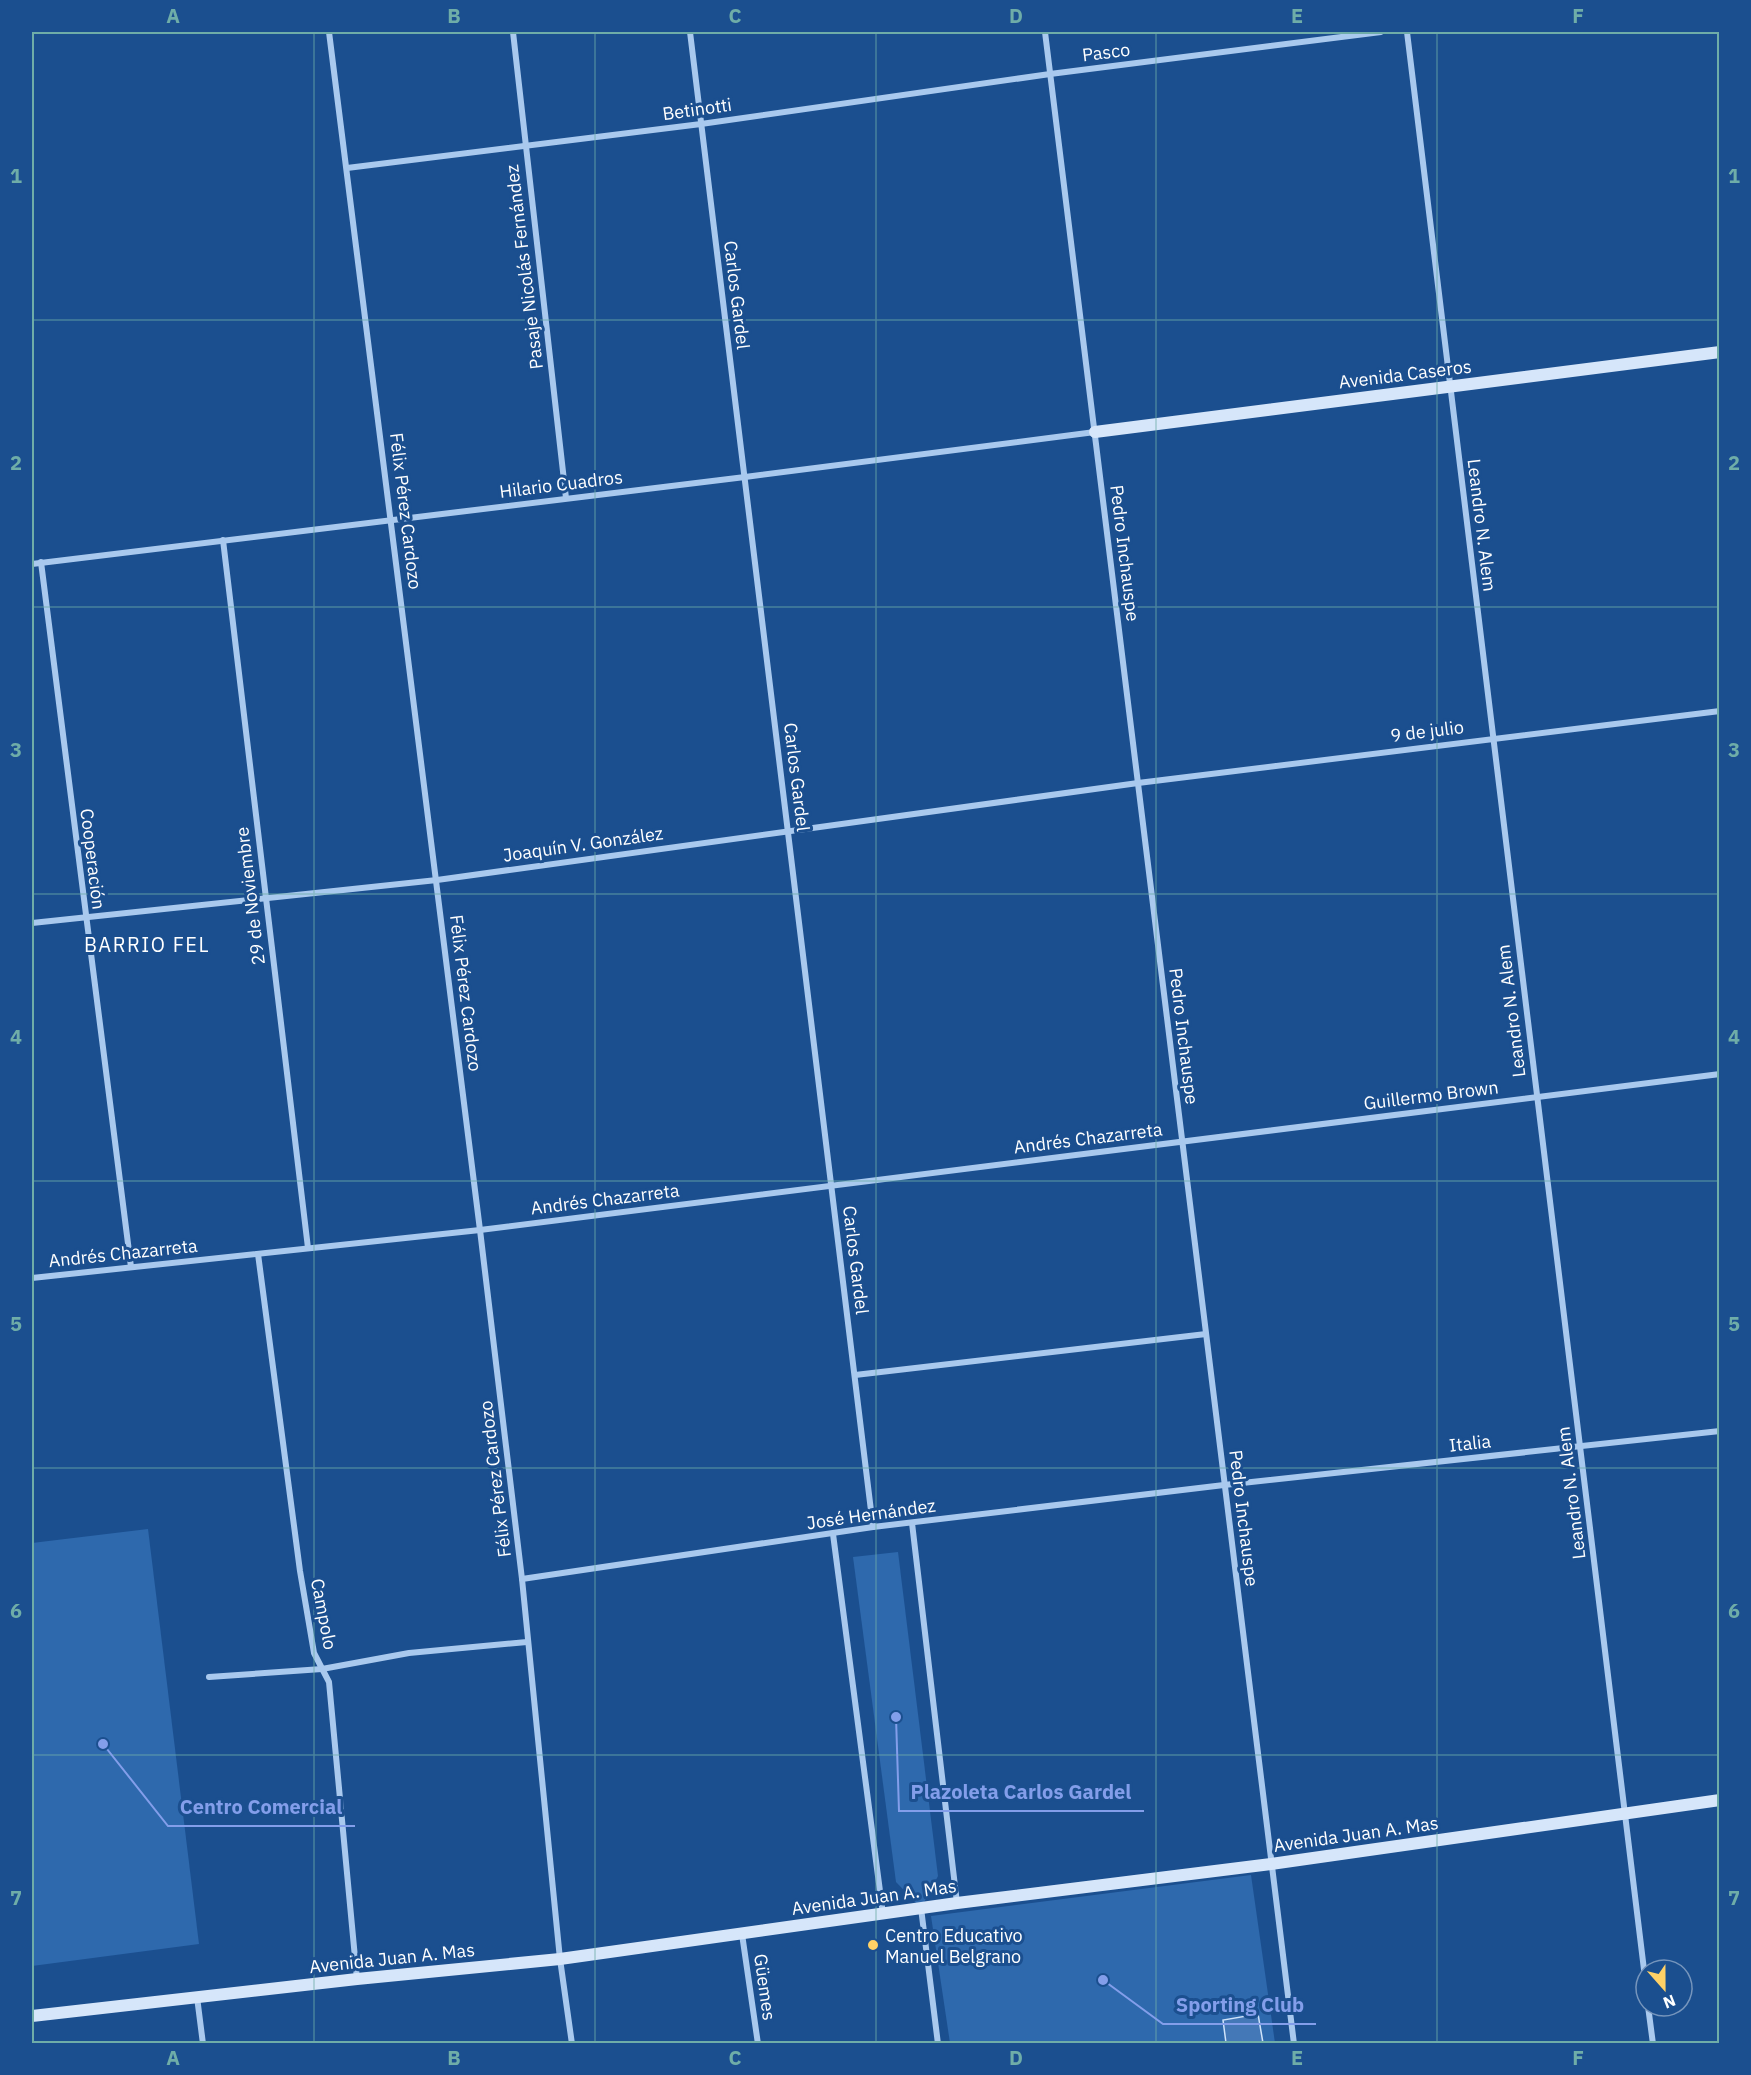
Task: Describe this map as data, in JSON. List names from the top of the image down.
{
  "streets": {
    "main road": ["Avenida Caseros", "Avenida Juan A. Mas"],
    "street": [
      "Pasco",
      "Betinotti",
      "Pasaje Nicolás Fernández",
      "Carlos Gardel",
      "Hilario Cuadros",
      "Félix Pérez Cardozo",
      "Leandro N. Alem",
      "Pedro Inchauspe",
      "9 de julio",
      "Joaquín V. González",
      "Cooperación",
      "29 de Noviembre",
      "Guillermo Brown",
      "Andrés Chazarreta",
      "Italia",
      "José Hernández",
      "Campolo",
      "Güemes"
    ]
  },
  "crossings": [
    ["Pasco", "Betinotti"],
    ["Pasco", "Pedro Inchauspe"],
    ["Betinotti", "Pasaje Nicolás Fernández"],
    ["Betinotti", "Carlos Gardel"],
    ["Betinotti", "Félix Pérez Cardozo"],
    ["Betinotti", "Pedro Inchauspe"],
    ["Pasaje Nicolás Fernández", "Hilario Cuadros"],
    ["Carlos Gardel", "Hilario Cuadros"],
    ["Carlos Gardel", "Joaquín V. González"],
    ["Carlos Gardel", "Andrés Chazarreta"],
    ["Carlos Gardel", "José Hernández"],
    ["Avenida Caseros", "Hilario Cuadros"],
    ["Avenida Caseros", "Leandro N. Alem"],
    ["Avenida Caseros", "Pedro Inchauspe"],
    ["Hilario Cuadros", "Félix Pérez Cardozo"],
    ["Hilario Cuadros", "Pedro Inchauspe"],
    ["Hilario Cuadros", "Cooperación"],
    ["Hilario Cuadros", "29 de Noviembre"],
    ["Félix Pérez Cardozo", "Joaquín V. González"],
    ["Félix Pérez Cardozo", "Andrés Chazarreta"],
    ["Félix Pérez Cardozo", "José Hernández"],
    ["Félix Pérez Cardozo", "Avenida Juan A. Mas"],
    ["Leandro N. Alem", "9 de julio"],
    ["Leandro N. Alem", "Guillermo Brown"],
    ["Leandro N. Alem", "Italia"],
    ["Leandro N. Alem", "Avenida Juan A. Mas"],
    ["Pedro Inchauspe", "9 de julio"],
    ["Pedro Inchauspe", "Joaquín V. González"],
    ["Pedro Inchauspe", "Guillermo Brown"],
    ["Pedro Inchauspe", "Andrés Chazarreta"],
    ["Pedro Inchauspe", "Italia"],
    ["Pedro Inchauspe", "José Hernández"],
    ["Pedro Inchauspe", "Avenida Juan A. Mas"],
    ["9 de julio", "Joaquín V. González"],
    ["Joaquín V. González", "Cooperación"],
    ["Joaquín V. González", "29 de Noviembre"],
    ["Cooperación", "Andrés Chazarreta"],
    ["29 de Noviembre", "Andrés Chazarreta"],
    ["Guillermo Brown", "Andrés Chazarreta"],
    ["Andrés Chazarreta", "Campolo"],
    ["Italia", "José Hernández"],
    ["Campolo", "Avenida Juan A. Mas"],
    ["Avenida Juan A. Mas", "Güemes"]
  ],
  "districts": ["BARRIO FEL"],
  "places": [
    "Plazoleta Carlos Gardel",
    "Centro Comercial",
    "Centro Educativo Manuel Belgrano",
    "Sporting Club"
  ],
  "north": "bottom",
  "grid": {
    "columns": [
      "A",
      "B",
      "C",
      "D",
      "E",
      "F"
    ],
    "rows": [
      "1",
      "2",
      "3",
      "4",
      "5",
      "6",
      "7"
    ]
  }
}
